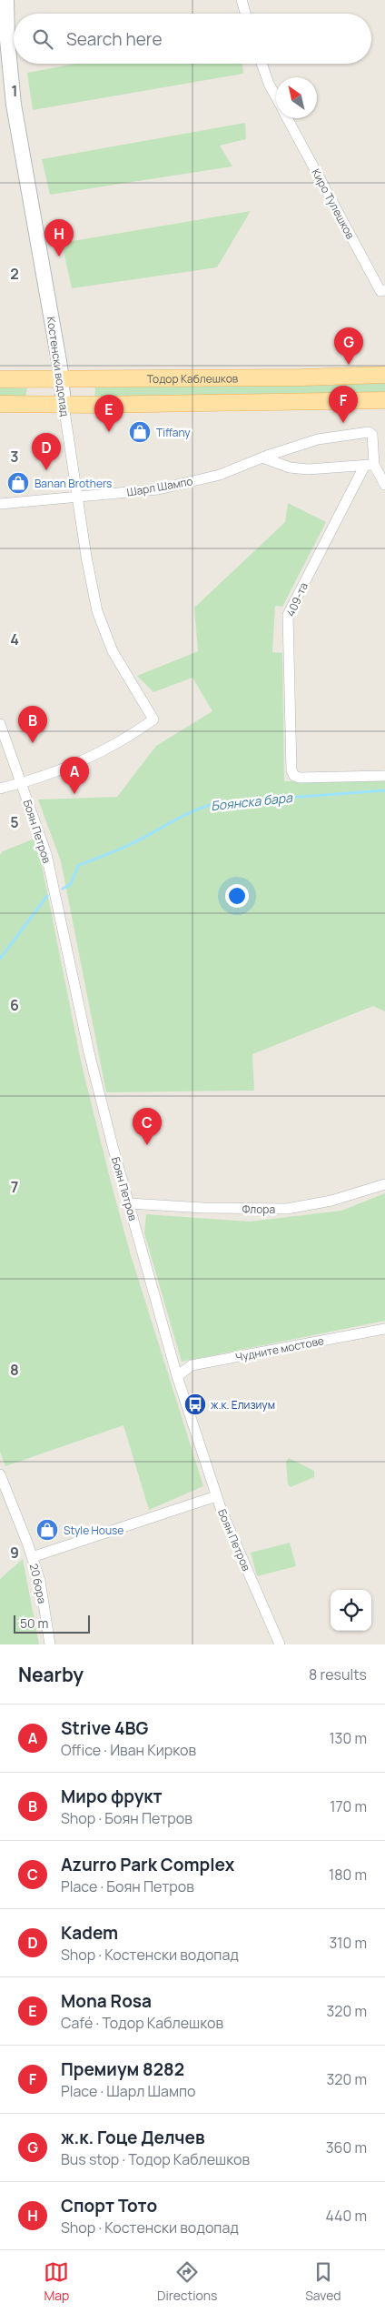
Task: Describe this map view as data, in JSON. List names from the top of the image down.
{
  "streets": {
    "main road": ["Тодор Каблешков"],
    "street": [
      "Киро Тулешков",
      "Костенски водопад",
      "Шарл Шампо",
      "409-та",
      "Боян Петров",
      "Флора",
      "Чудните мостове",
      "20 бора"
    ]
  },
  "crossings": [
    ["Костенски водопад", "Тодор Каблешков"],
    ["Костенски водопад", "Шарл Шампо"],
    ["Костенски водопад", "Боян Петров"],
    ["Шарл Шампо", "409-та"],
    ["Боян Петров", "Флора"],
    ["Боян Петров", "Чудните мостове"]
  ],
  "water": ["Боянска бара"],
  "places": {
    "shop": ["Tiffany", "Banan Brothers", "Style House"],
    "bus stop": ["ж.к. Елизиум"]
  },
  "scale_bar": "50 m",
  "north": "top left",
  "page": {
    "search": "Search here",
    "pins": [
      "H",
      "G",
      "F",
      "E",
      "D",
      "B",
      "A",
      "C"
    ],
    "scale": "50 m",
    "heading": ["Nearby", "8 results"],
    "list": [
      {
        "mark": "A",
        "name": "Strive 4BG",
        "note": "Office · Иван Кирков",
        "value": "130 m"
      },
      {
        "mark": "B",
        "name": "Миро фрукт",
        "note": "Shop · Боян Петров",
        "value": "170 m"
      },
      {
        "mark": "C",
        "name": "Azurro Park Complex",
        "note": "Place · Боян Петров",
        "value": "180 m"
      },
      {
        "mark": "D",
        "name": "Kadem",
        "note": "Shop · Костенски водопад",
        "value": "310 m"
      },
      {
        "mark": "E",
        "name": "Mona Rosa",
        "note": "Café · Тодор Каблешков",
        "value": "320 m"
      },
      {
        "mark": "F",
        "name": "Премиум 8282",
        "note": "Place · Шарл Шампо",
        "value": "320 m"
      },
      {
        "mark": "G",
        "name": "ж.к. Гоце Делчев",
        "note": "Bus stop · Тодор Каблешков",
        "value": "360 m"
      },
      {
        "mark": "H",
        "name": "Спорт Тото",
        "note": "Shop · Костенски водопад",
        "value": "440 m"
      }
    ],
    "nav": ["Map", "Directions", "Saved"]
  },
  "grid": {
    "rows": [
      "1",
      "2",
      "3",
      "4",
      "5",
      "6",
      "7",
      "8",
      "9"
    ]
  }
}
